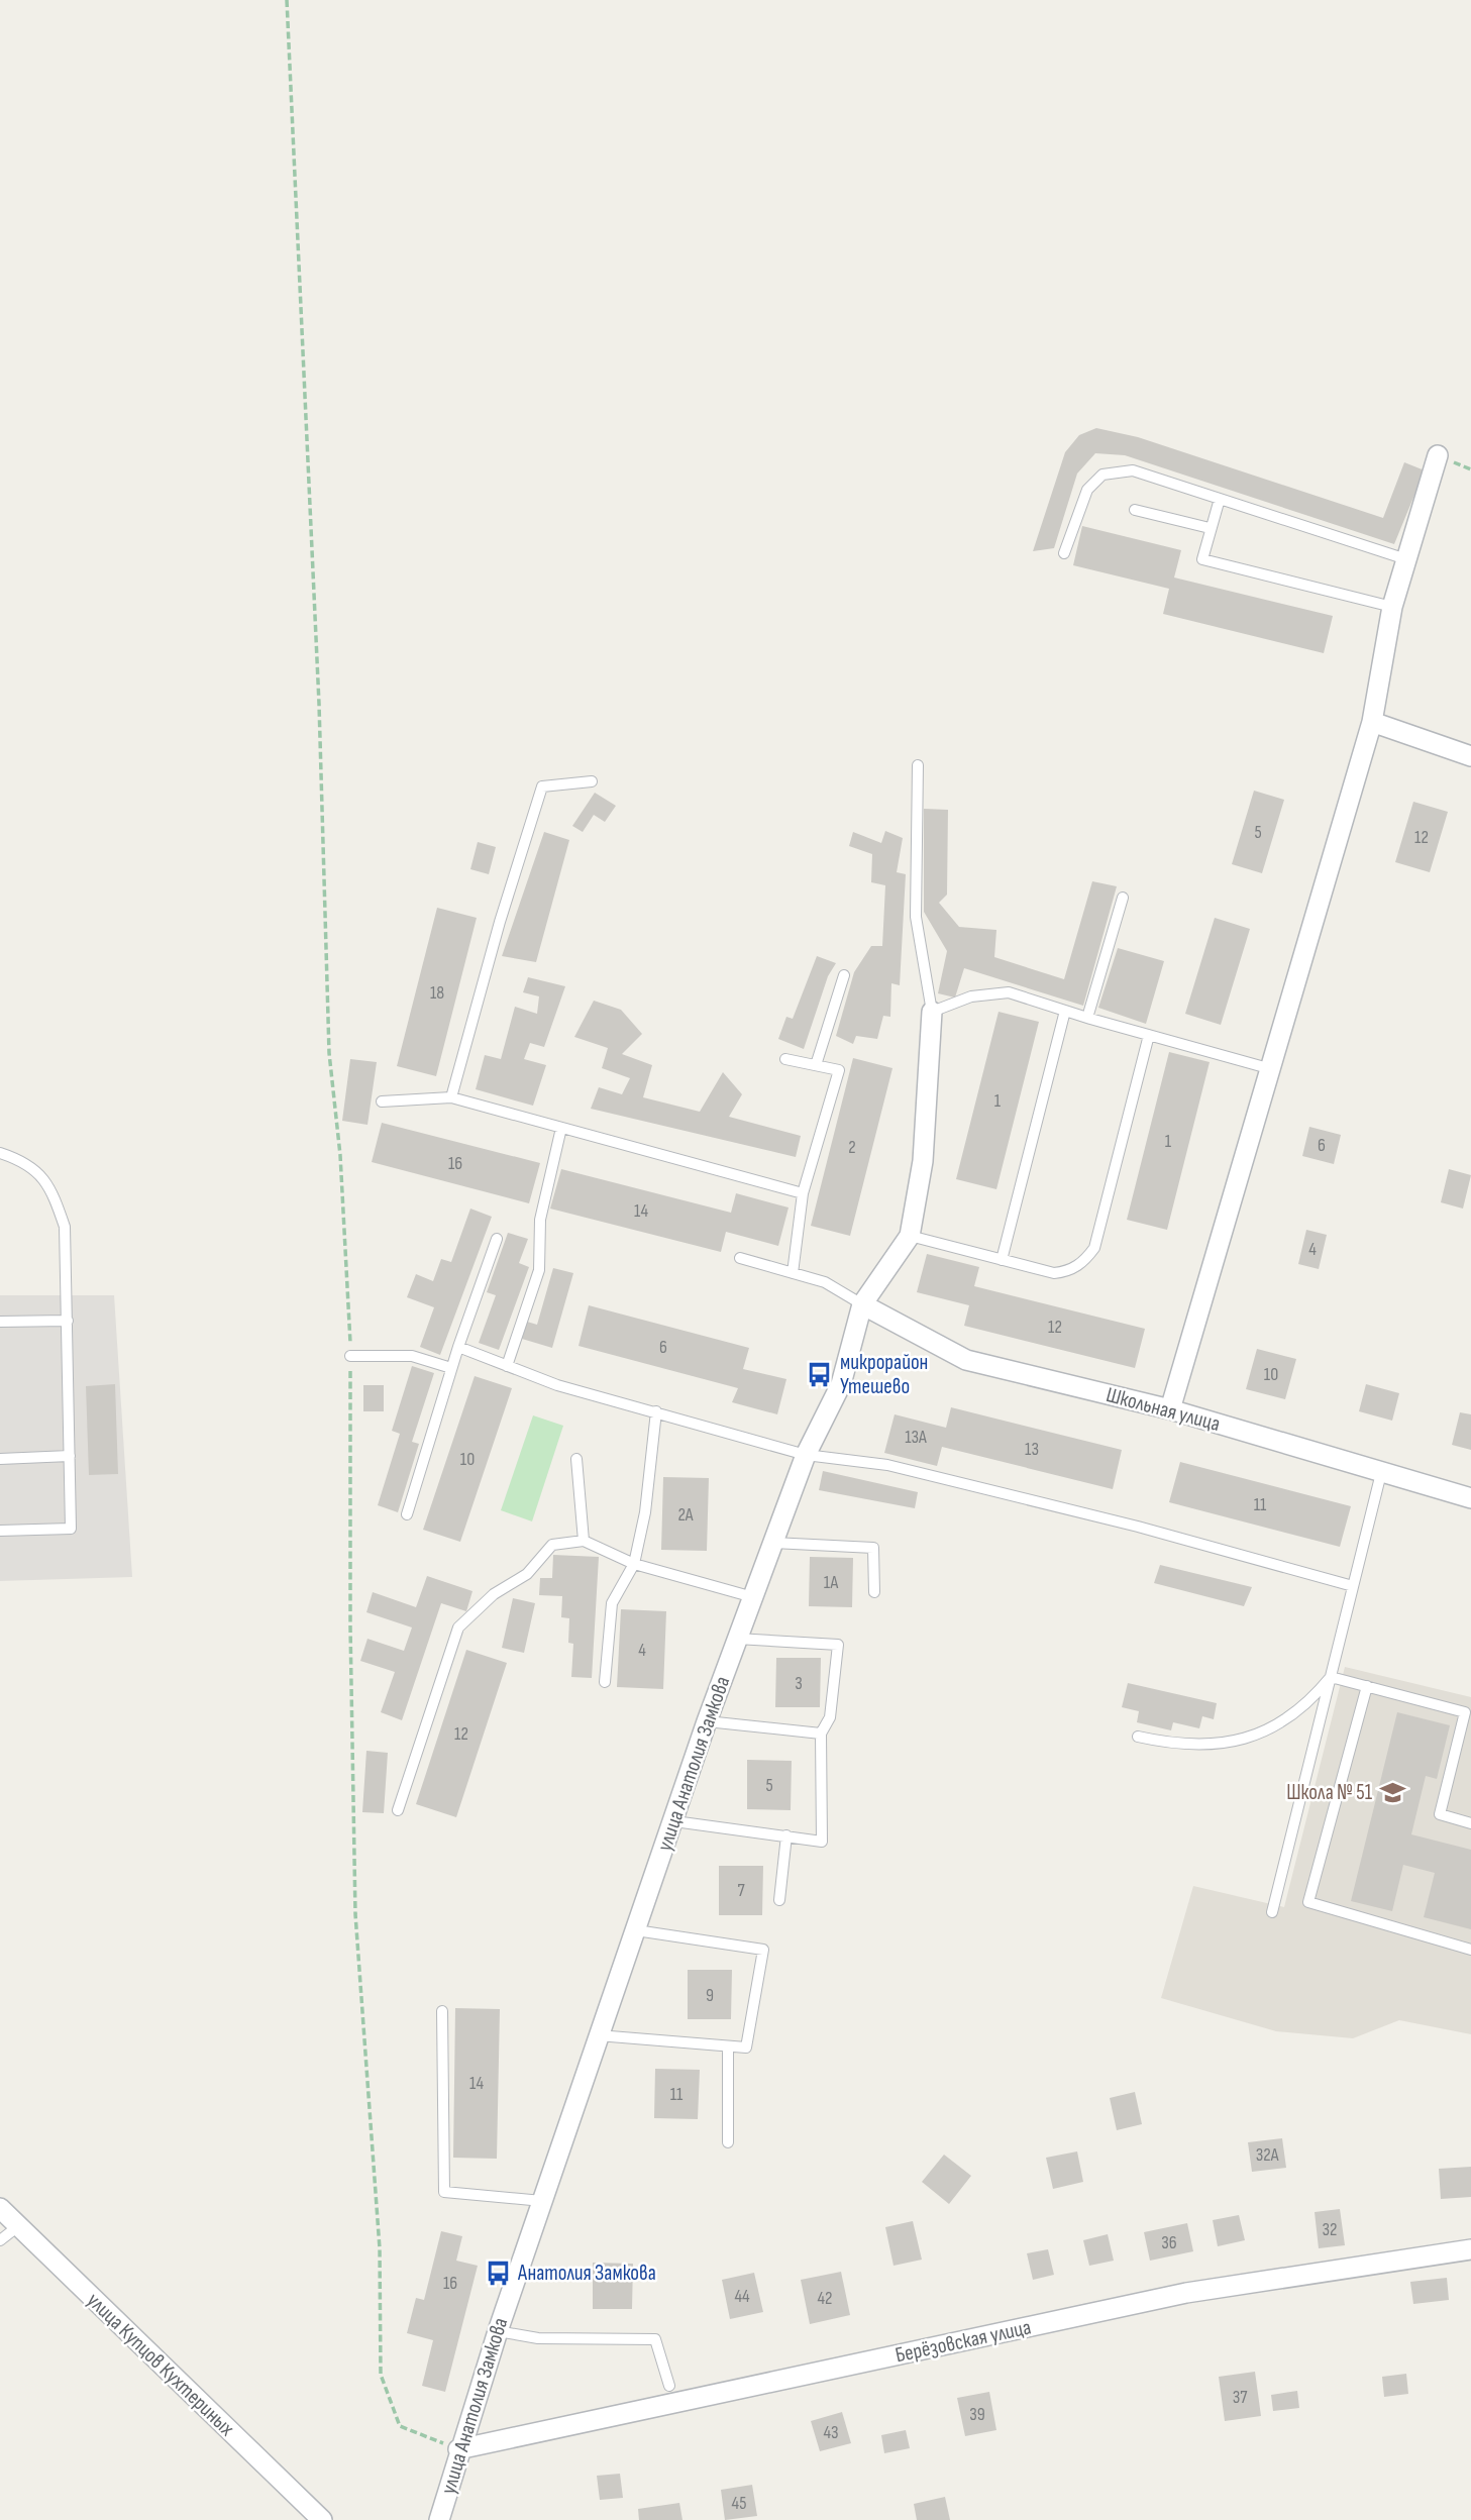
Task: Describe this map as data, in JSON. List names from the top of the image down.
{
  "streets": {
    "street": [
      "Школьная улица",
      "улица Анатолия Замкова",
      "Берёзовская улица",
      "улица Купцов Кухтериных"
    ]
  },
  "crossings": [
    ["Школьная улица", "улица Анатолия Замкова"],
    ["улица Анатолия Замкова", "Берёзовская улица"]
  ],
  "places": {
    "bus stop": ["микрорайон Утешево", "Анатолия Замкова"],
    "school or university": ["Школа № 51"]
  },
  "house_numbers": [
    "5",
    "12",
    "18",
    "1",
    "1",
    "6",
    "2",
    "16",
    "14",
    "4",
    "12",
    "6",
    "10",
    "13А",
    "13",
    "10",
    "11",
    "2А",
    "1А",
    "4",
    "3",
    "12",
    "5",
    "7",
    "9",
    "14",
    "11",
    "32А",
    "32",
    "36",
    "16",
    "44",
    "42",
    "37",
    "39",
    "43",
    "45"
  ]
}
